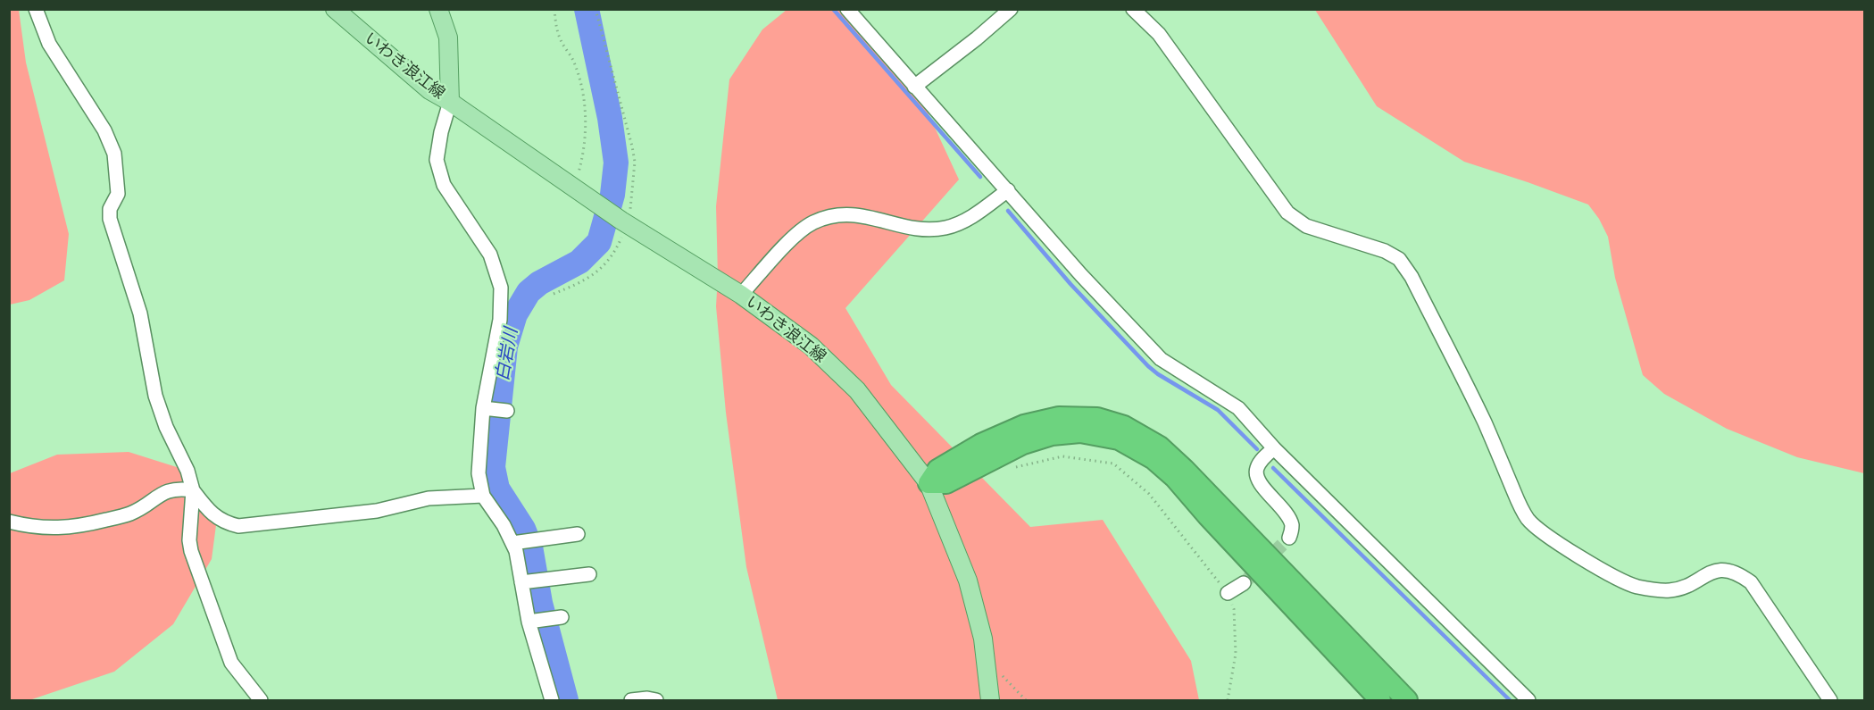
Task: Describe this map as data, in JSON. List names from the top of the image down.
{
  "streets": {
    "main road": ["いわき浪江線"]
  },
  "water": ["白岩川"]
}
